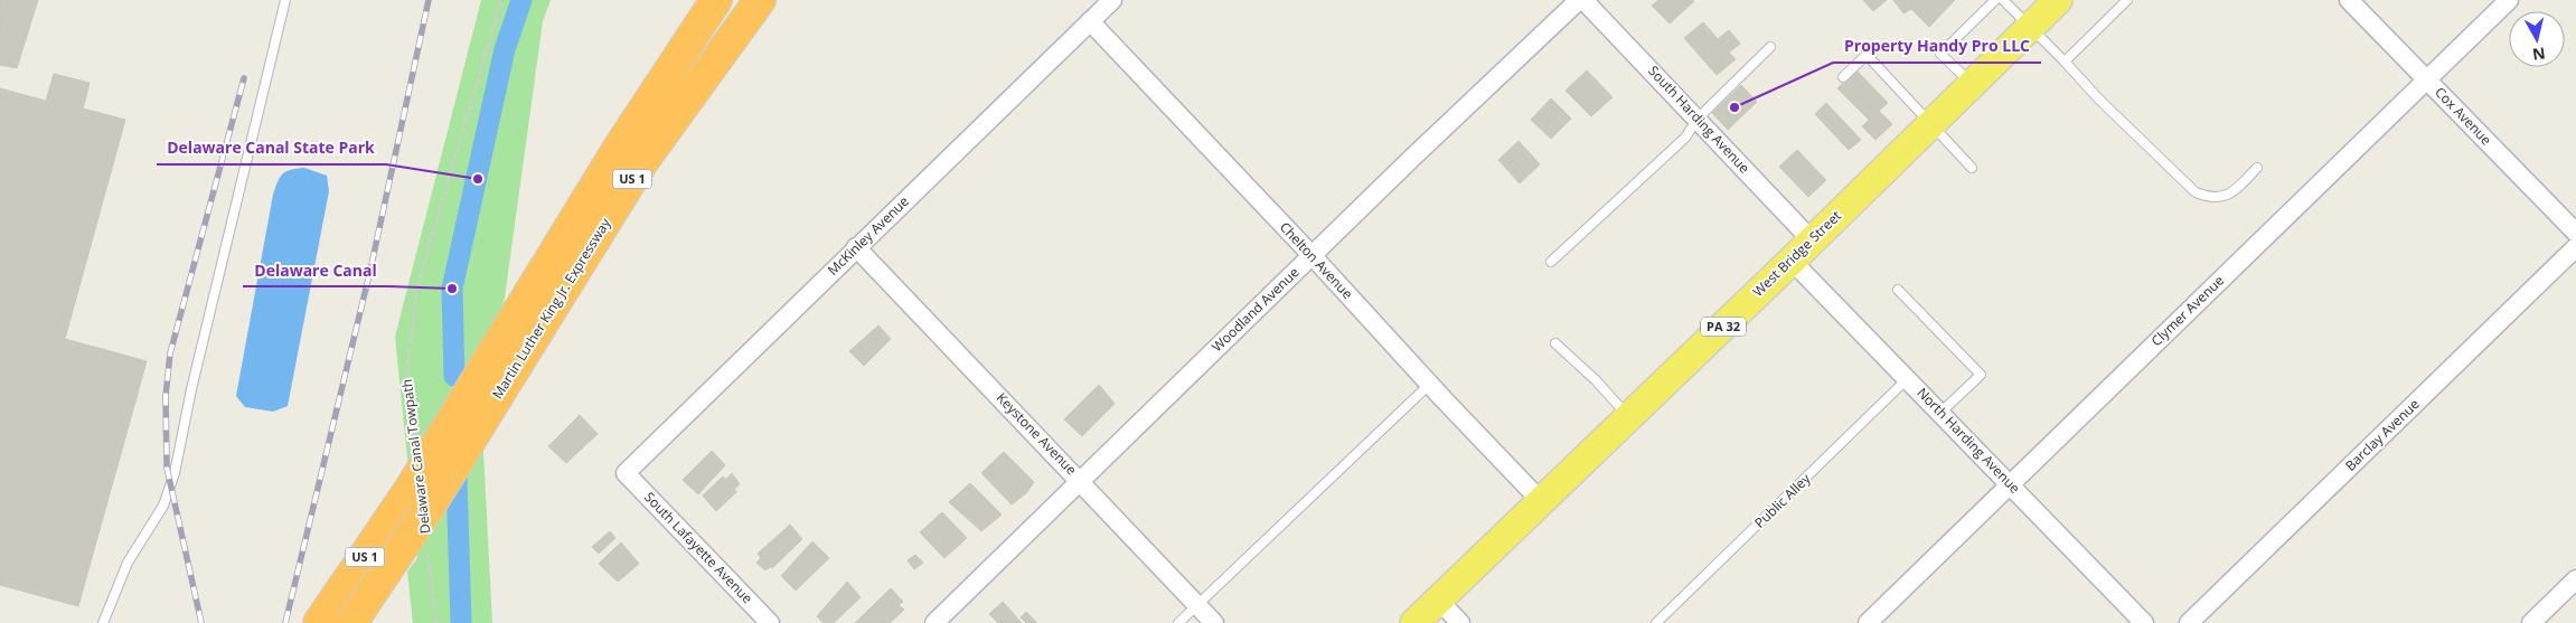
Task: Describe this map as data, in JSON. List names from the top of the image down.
{
  "streets": {
    "highway": ["US 1", "Martin Luther King Jr. Expressway"],
    "main road": ["West Bridge Street", "PA 32"],
    "street": [
      "Cox Avenue",
      "South Harding Avenue",
      "McKinley Avenue",
      "Chelton Avenue",
      "Woodland Avenue",
      "Clymer Avenue",
      "Keystone Avenue",
      "Barclay Avenue",
      "North Harding Avenue",
      "South Lafayette Avenue"
    ],
    "lane": ["Public Alley"],
    "path": ["Delaware Canal Towpath"]
  },
  "crossings": [
    ["Cox Avenue", "Clymer Avenue"],
    ["South Harding Avenue", "West Bridge Street"],
    ["South Harding Avenue", "Woodland Avenue"],
    ["McKinley Avenue", "Chelton Avenue"],
    ["McKinley Avenue", "Keystone Avenue"],
    ["McKinley Avenue", "South Lafayette Avenue"],
    ["West Bridge Street", "Chelton Avenue"],
    ["West Bridge Street", "North Harding Avenue"],
    ["Chelton Avenue", "Woodland Avenue"],
    ["Woodland Avenue", "Keystone Avenue"],
    ["Clymer Avenue", "North Harding Avenue"],
    ["North Harding Avenue", "Public Alley"]
  ],
  "places": ["Property Handy Pro LLC", "Delaware Canal State Park", "Delaware Canal"],
  "north": "bottom"
}
